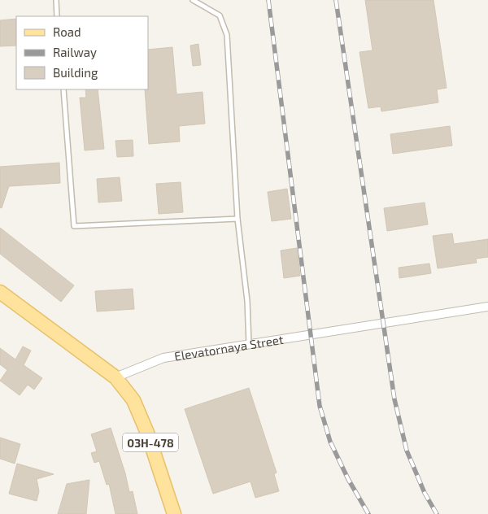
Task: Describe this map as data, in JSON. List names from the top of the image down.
{
  "streets": {
    "main road": ["03Н-478"],
    "street": ["Elevatornaya Street"]
  },
  "crossings": [
    ["Elevatornaya Street", "03Н-478"]
  ],
  "legend": ["Road", "Railway", "Building"]
}
